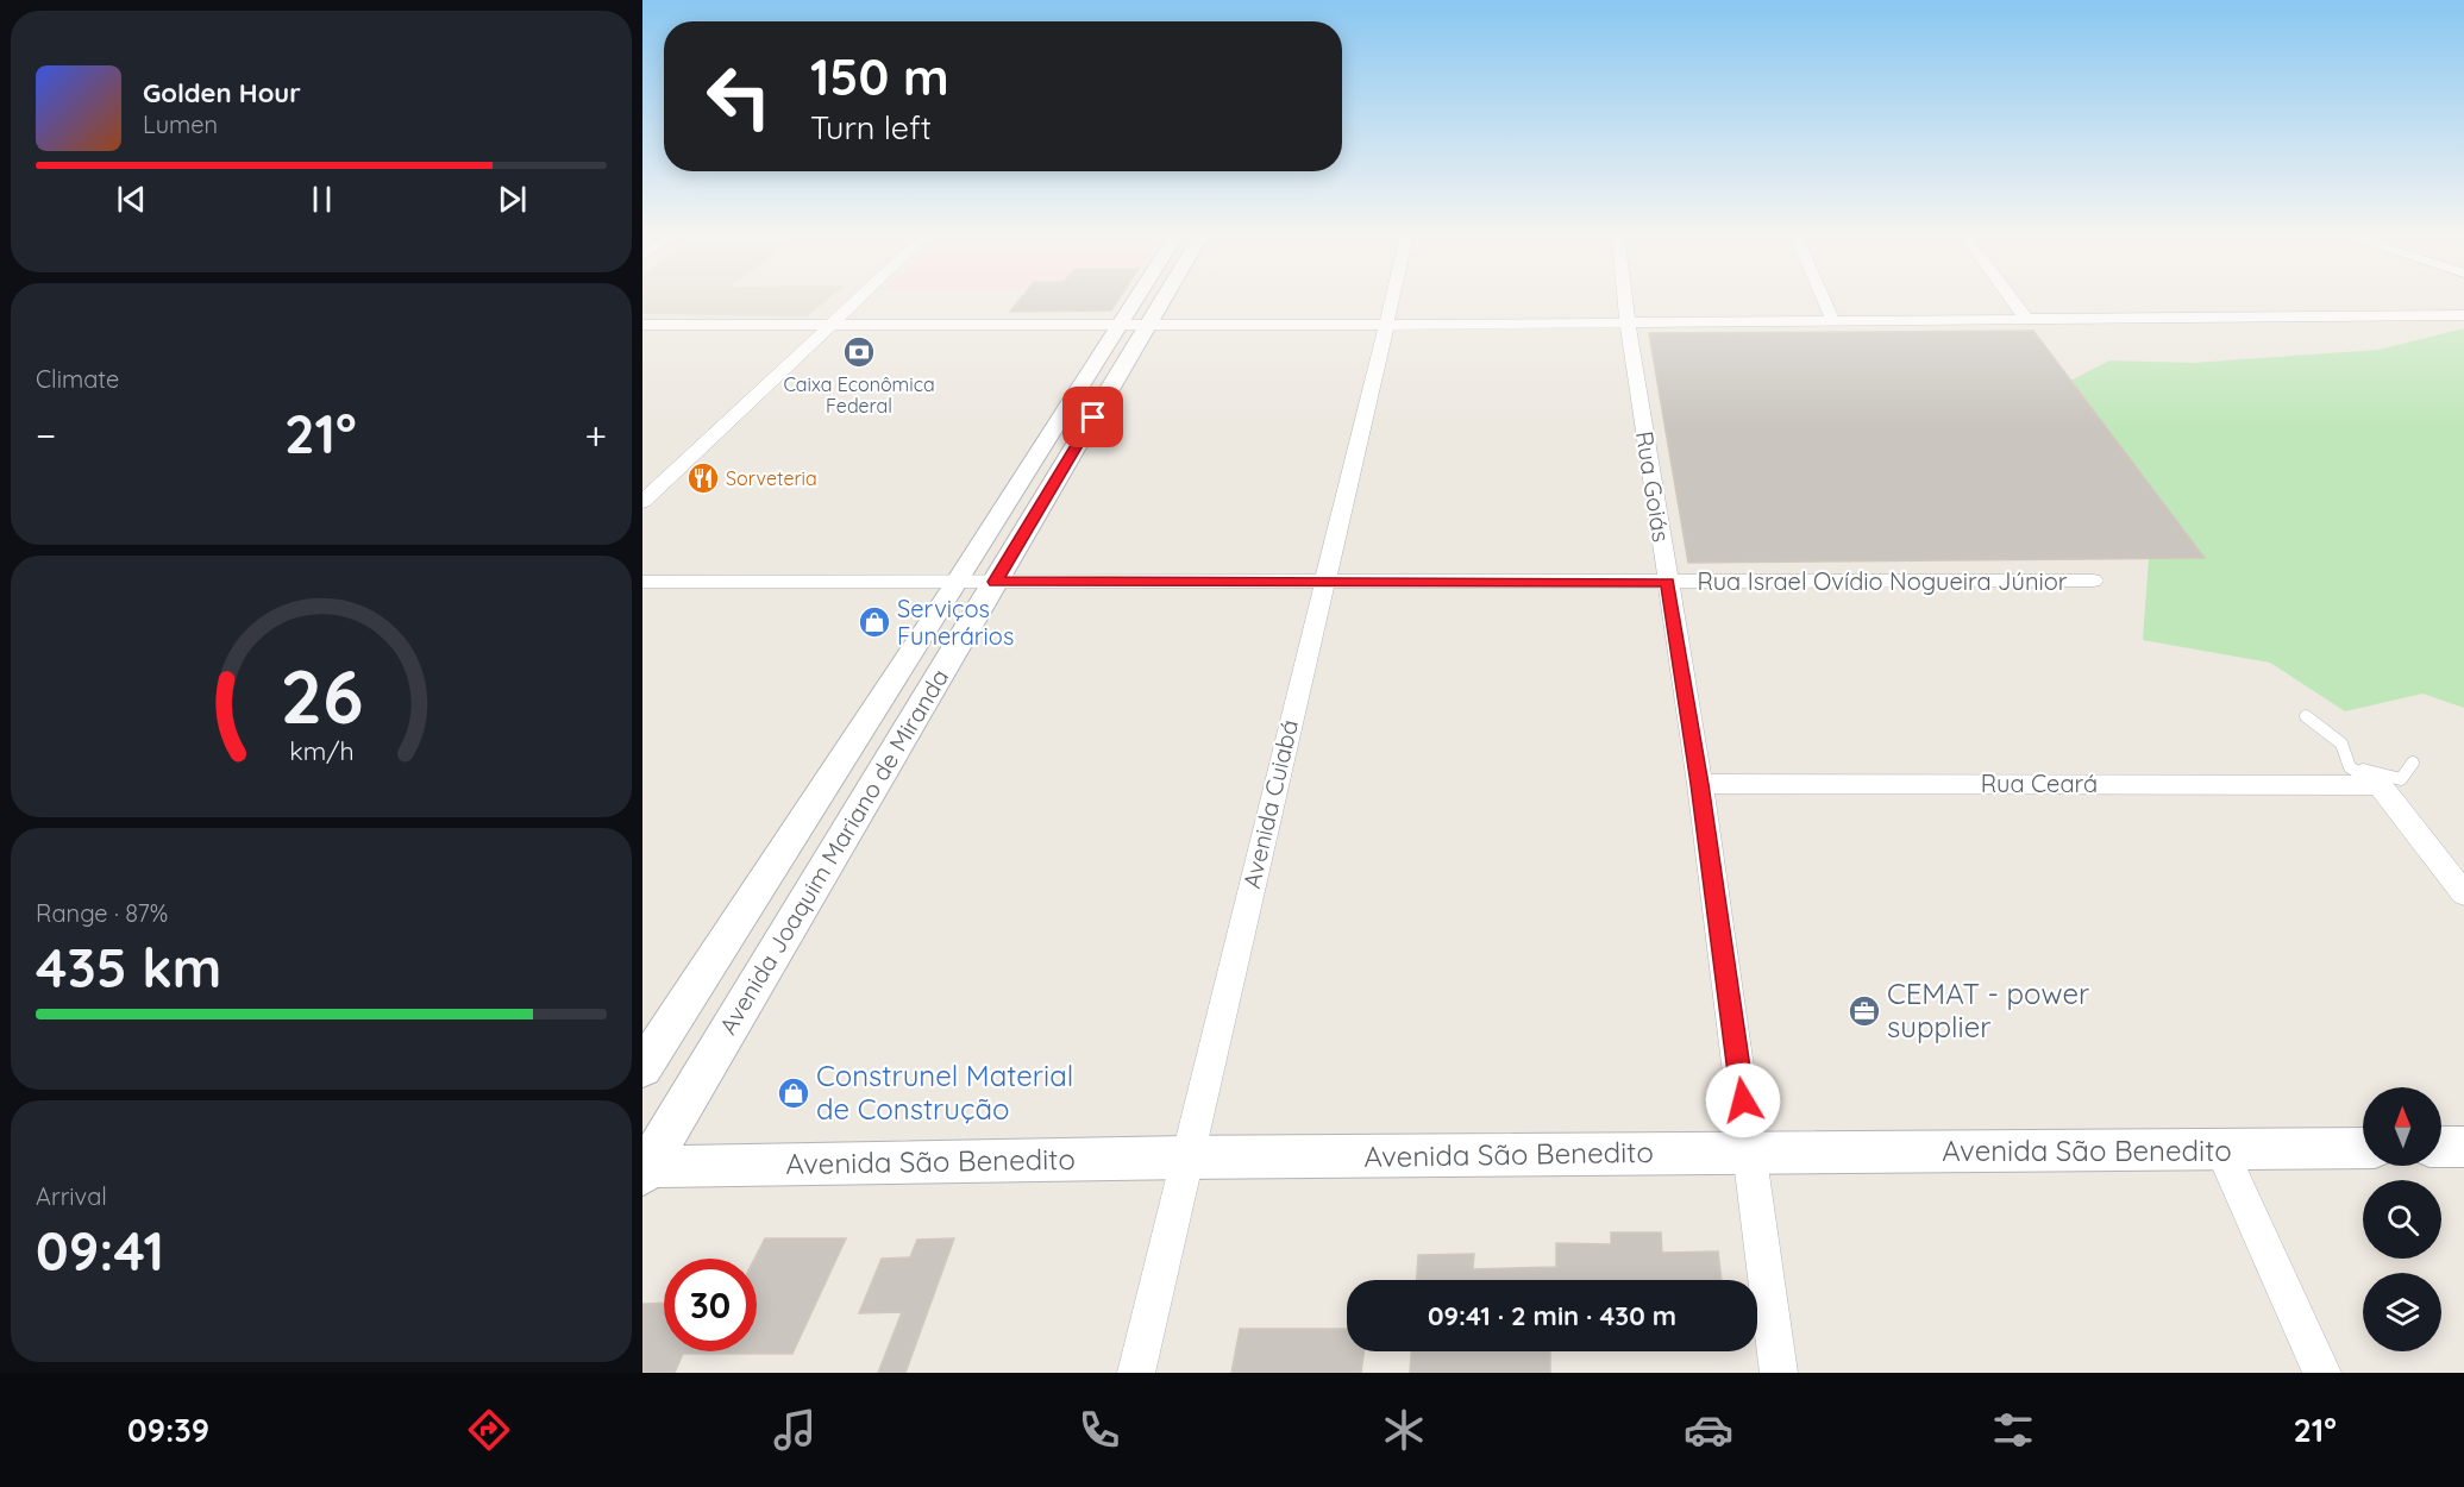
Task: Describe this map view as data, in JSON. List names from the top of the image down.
{
  "streets": {
    "street": [
      "Rua Goiás",
      "Rua Israel Ovídio Nogueira Júnior",
      "Rua Ceará",
      "Avenida Cuiabá",
      "Avenida Joaquim Mariano de Miranda",
      "Avenida São Benedito"
    ]
  },
  "crossings": [
    ["Rua Goiás", "Rua Israel Ovídio Nogueira Júnior"],
    ["Rua Goiás", "Rua Ceará"],
    ["Rua Goiás", "Avenida São Benedito"],
    ["Rua Israel Ovídio Nogueira Júnior", "Avenida Cuiabá"],
    ["Rua Israel Ovídio Nogueira Júnior", "Avenida Joaquim Mariano de Miranda"],
    ["Avenida Cuiabá", "Avenida São Benedito"],
    ["Avenida Joaquim Mariano de Miranda", "Avenida São Benedito"]
  ],
  "places": {
    "bank": ["Caixa Econômica Federal"],
    "restaurant": ["Sorveteria"],
    "shop": ["Serviços Funerários", "Construnel Material de Construção"],
    "office": ["CEMAT - power supplier"]
  },
  "north": "top",
  "page": {
    "turn": ["150 m", "Turn left"],
    "song": ["Golden Hour", "Lumen"],
    "tile": [
      "Climate",
      ["Range · 87%", "435 km"],
      ["Arrival", "09:41"]
    ],
    "heat": ["−", "21°", "+"],
    "limit": "30",
    "trip": "09:41 · 2 min · 430 m",
    "tabs": ["09:39", "21°"],
    "gauge": ["26", "km/h"]
  }
}
